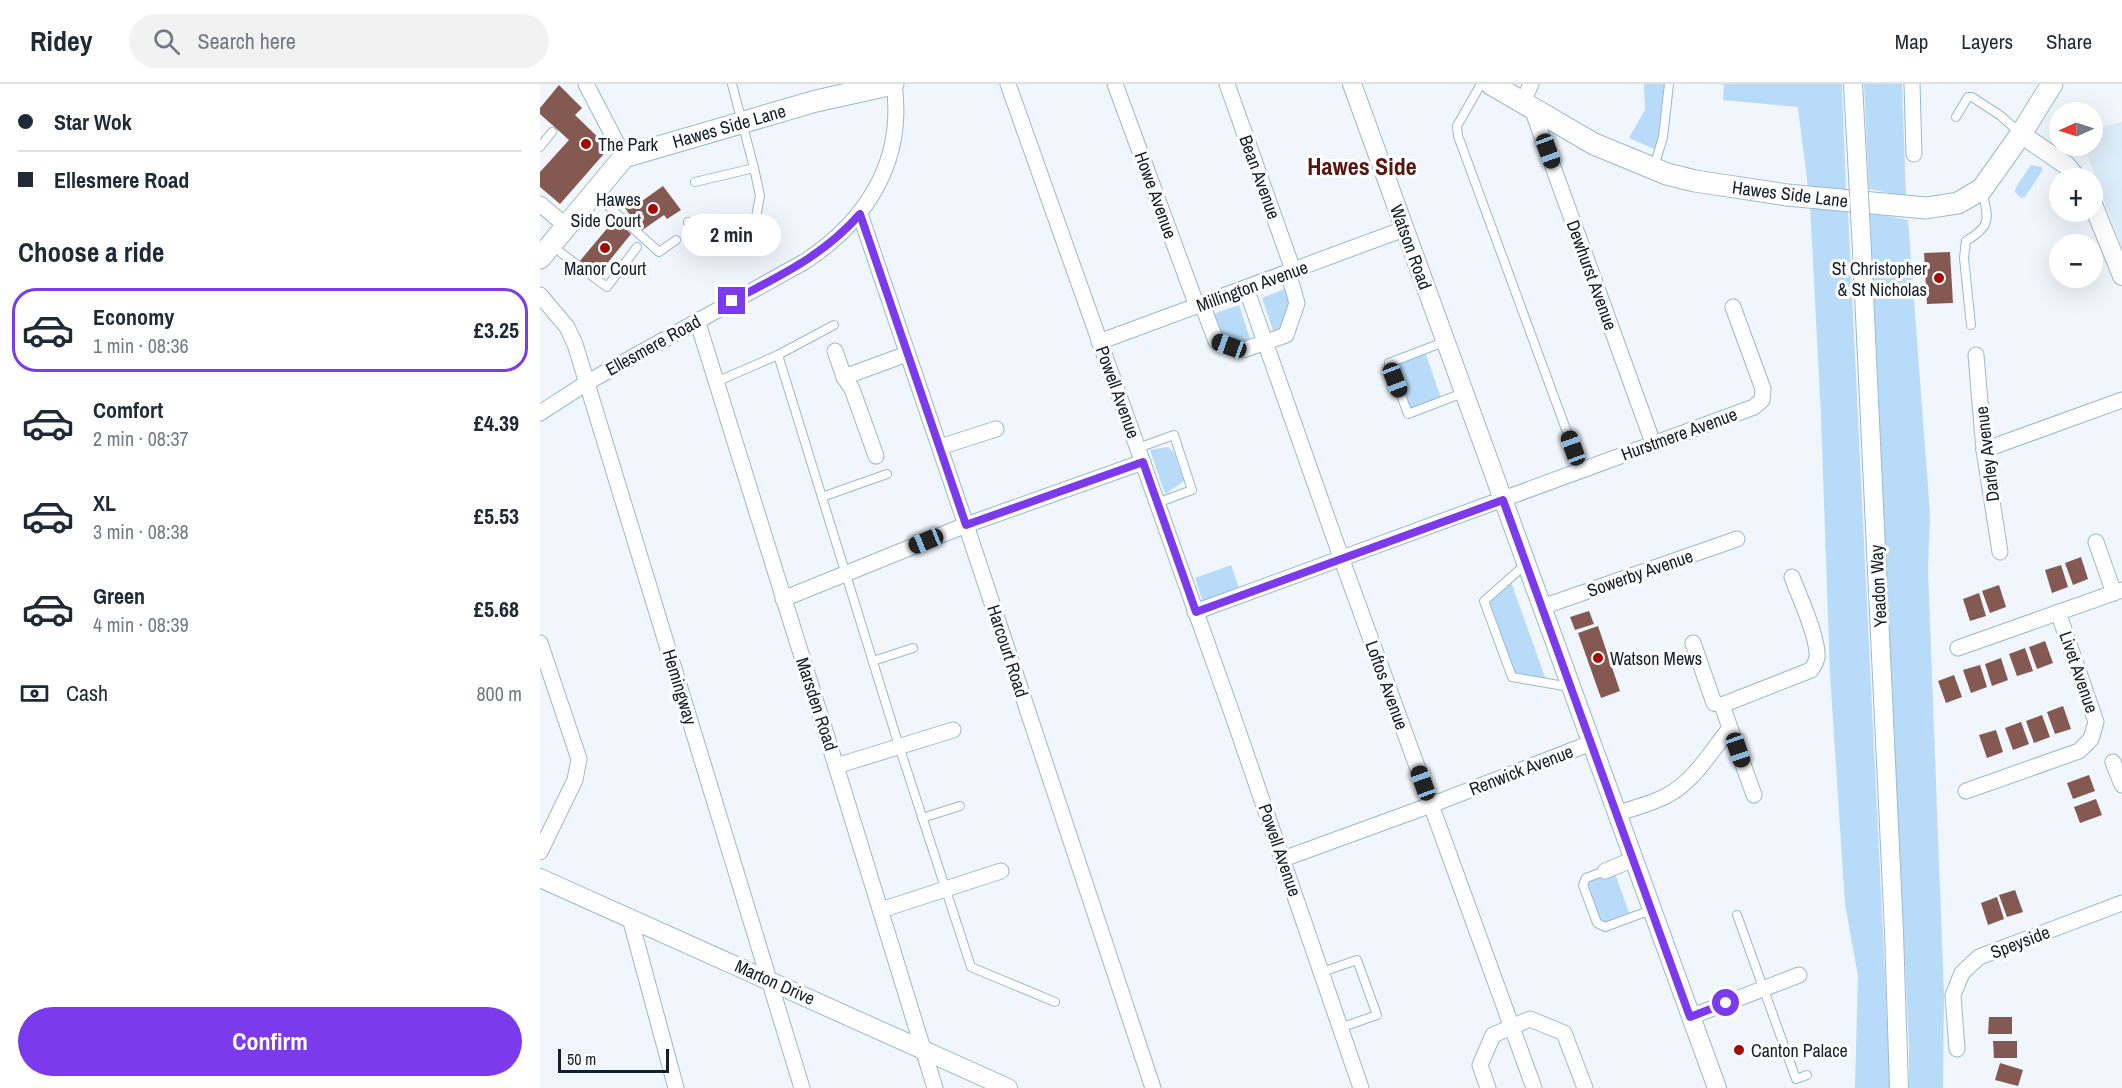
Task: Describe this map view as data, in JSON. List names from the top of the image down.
{
  "streets": {
    "main road": ["Hawes Side Lane"],
    "street": [
      "Bean Avenue",
      "Howe Avenue",
      "Watson Road",
      "Dewhurst Avenue",
      "Millington Avenue",
      "Ellesmere Road",
      "Powell Avenue",
      "Hurstmere Avenue",
      "Darley Avenue",
      "Sowerby Avenue",
      "Yeadon Way",
      "Harcourt Road",
      "Livet Avenue",
      "Loftos Avenue",
      "Hemingway",
      "Marsden Road",
      "Renwick Avenue",
      "Speyside",
      "Marton Drive"
    ]
  },
  "crossings": [
    ["Hawes Side Lane", "Dewhurst Avenue"],
    ["Hawes Side Lane", "Ellesmere Road"],
    ["Bean Avenue", "Millington Avenue"],
    ["Howe Avenue", "Millington Avenue"],
    ["Watson Road", "Millington Avenue"],
    ["Watson Road", "Hurstmere Avenue"],
    ["Watson Road", "Sowerby Avenue"],
    ["Watson Road", "Renwick Avenue"],
    ["Dewhurst Avenue", "Hurstmere Avenue"],
    ["Millington Avenue", "Powell Avenue"],
    ["Millington Avenue", "Loftos Avenue"],
    ["Ellesmere Road", "Harcourt Road"],
    ["Ellesmere Road", "Hemingway"],
    ["Ellesmere Road", "Marsden Road"],
    ["Powell Avenue", "Hurstmere Avenue"],
    ["Powell Avenue", "Renwick Avenue"],
    ["Hurstmere Avenue", "Loftos Avenue"],
    ["Loftos Avenue", "Renwick Avenue"],
    ["Hemingway", "Marton Drive"],
    ["Marsden Road", "Marton Drive"]
  ],
  "districts": ["Hawes Side"],
  "places": [
    "The Park",
    "Hawes Side Court",
    "Manor Court",
    "St Christopher & St Nicholas",
    "Watson Mews",
    "Canton Palace"
  ],
  "scale_bar": "50 m",
  "north": "left",
  "page": {
    "header": "Ridey",
    "search": "Search here",
    "nav": ["Map", "Layers", "Share"],
    "banner": ["Star Wok", "Ellesmere Road"],
    "map_buttons": ["+", "−"],
    "bubble": "2 min",
    "heading": "Choose a ride",
    "list": [
      {
        "name": "Economy",
        "note": "1 min · 08:36",
        "value": "£3.25"
      },
      {
        "name": "Comfort",
        "note": "2 min · 08:37",
        "value": "£4.39"
      },
      {
        "name": "XL",
        "note": "3 min · 08:38",
        "value": "£5.53"
      },
      {
        "name": "Green",
        "note": "4 min · 08:39",
        "value": "£5.68"
      }
    ],
    "pay": ["Cash", "800 m"],
    "buttons": "Confirm",
    "scale": "50 m"
  }
}
